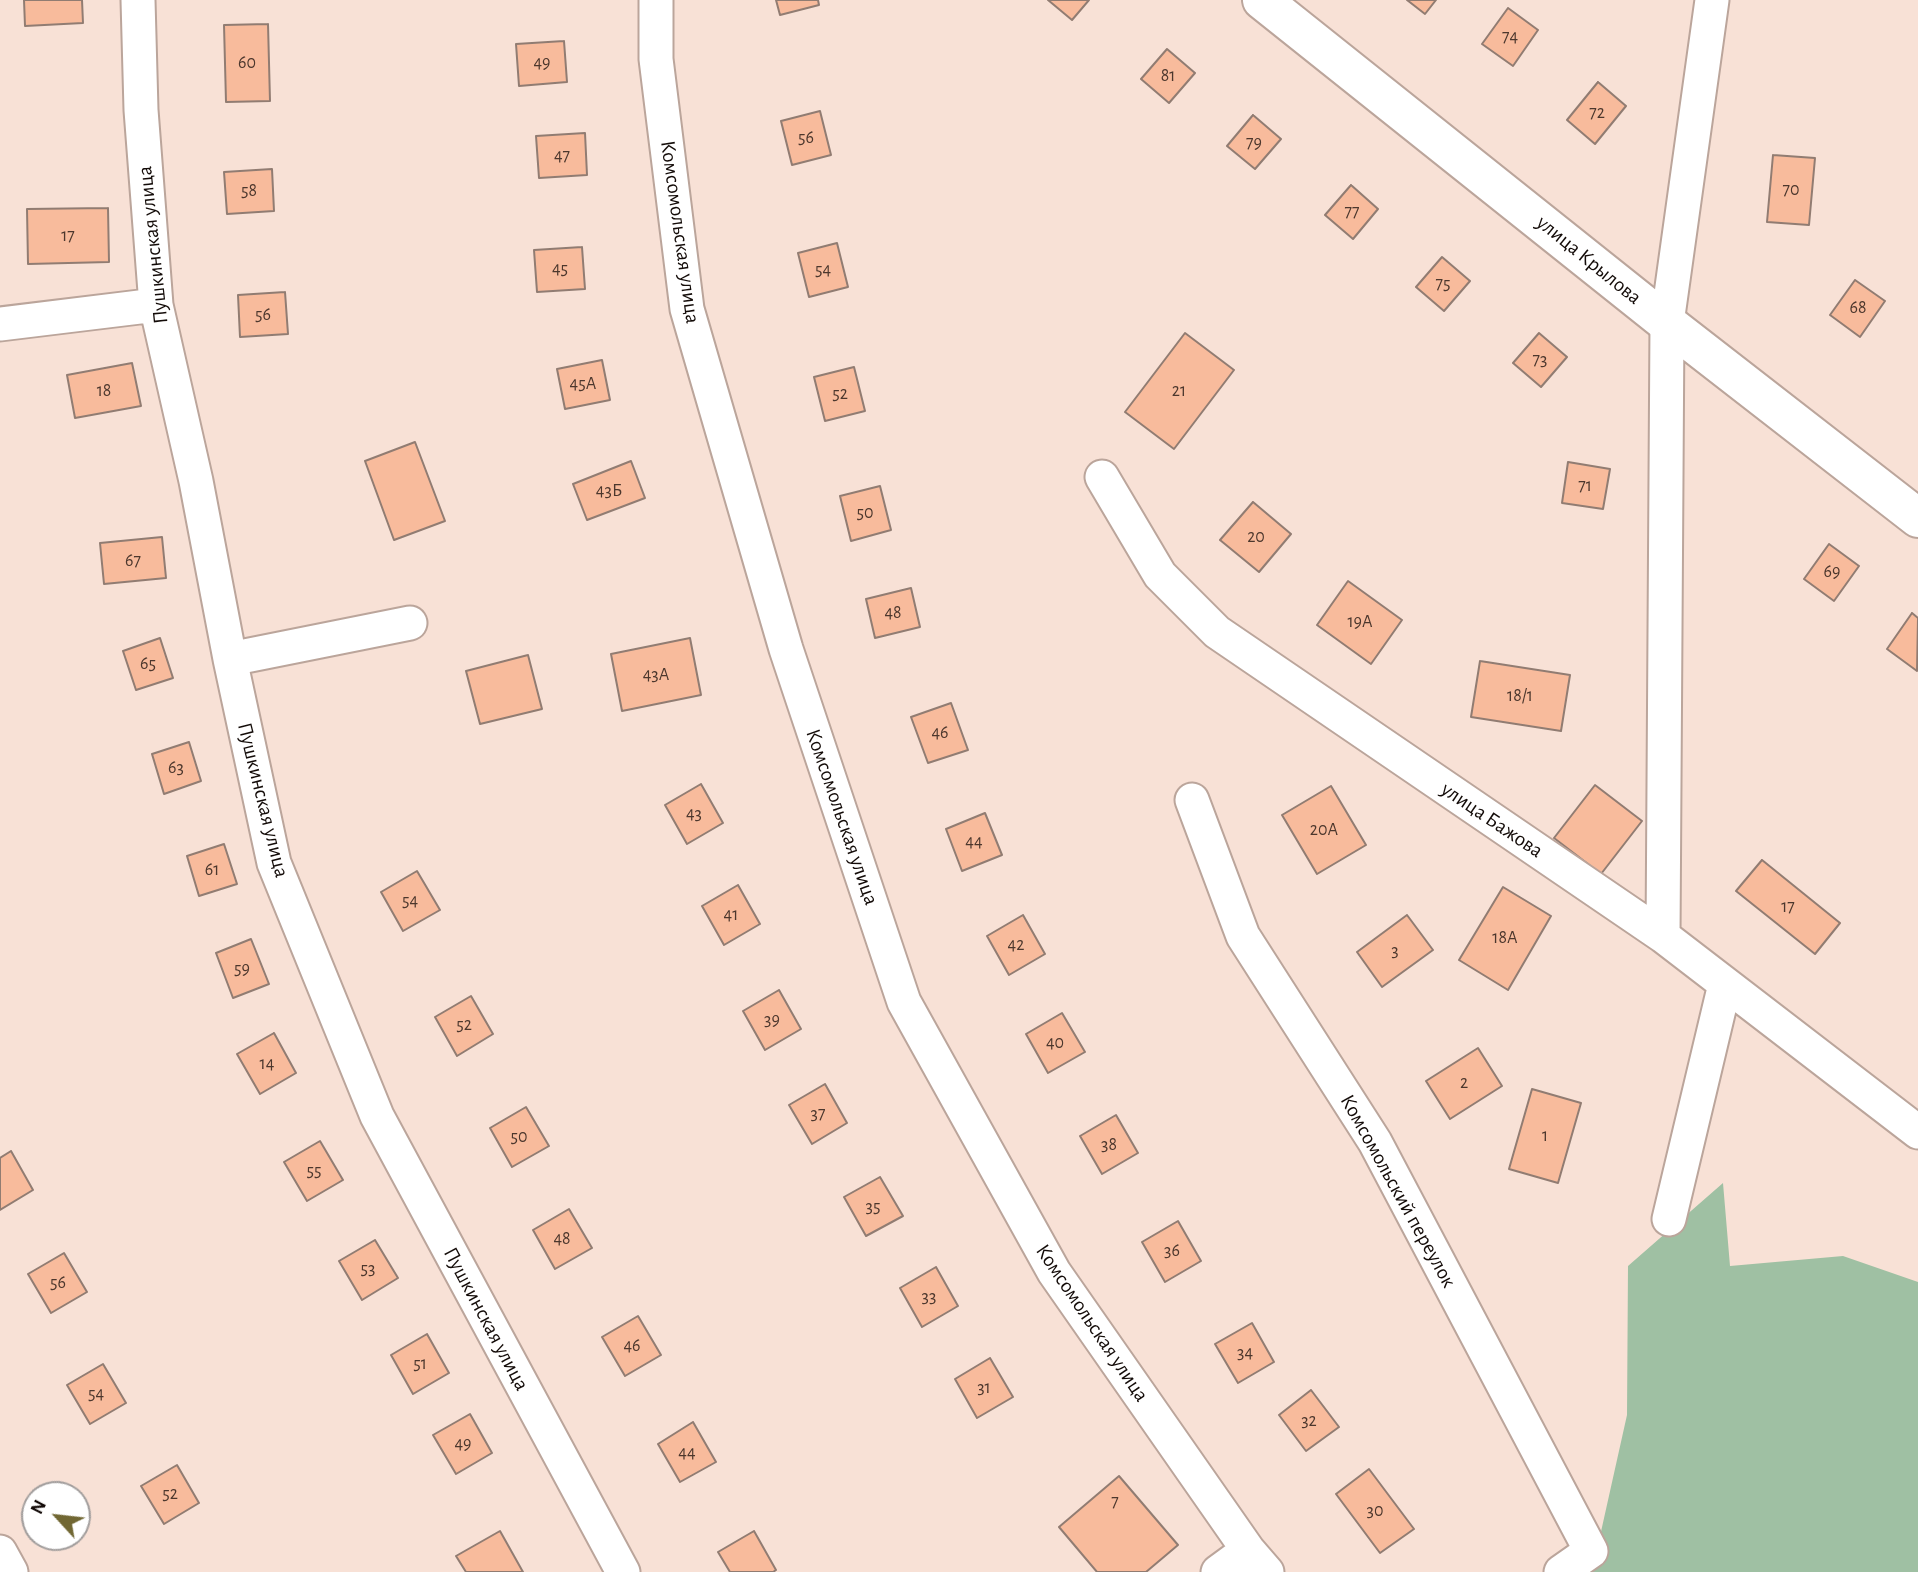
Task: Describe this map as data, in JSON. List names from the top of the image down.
{
  "streets": {
    "main road": ["улица Крылова"],
    "street": [
      "Комсомольская улица",
      "Пушкинская улица",
      "улица Бажова",
      "Комсомольский переулок"
    ]
  },
  "house_numbers": [
    "74",
    "60",
    "49",
    "81",
    "72",
    "56",
    "79",
    "47",
    "70",
    "58",
    "77",
    "17",
    "45",
    "54",
    "75",
    "68",
    "56",
    "73",
    "45А",
    "18",
    "21",
    "52",
    "71",
    "43Б",
    "50",
    "20",
    "67",
    "69",
    "48",
    "19А",
    "65",
    "43А",
    "18/1",
    "46",
    "63",
    "43",
    "20А",
    "44",
    "61",
    "54",
    "17",
    "41",
    "18А",
    "42",
    "3",
    "59",
    "39",
    "52",
    "40",
    "14",
    "2",
    "37",
    "1",
    "50",
    "38",
    "55",
    "35",
    "48",
    "36",
    "53",
    "56",
    "33",
    "46",
    "34",
    "51",
    "31",
    "54",
    "32",
    "49",
    "44",
    "52",
    "7",
    "30"
  ],
  "north": "top left"
}
